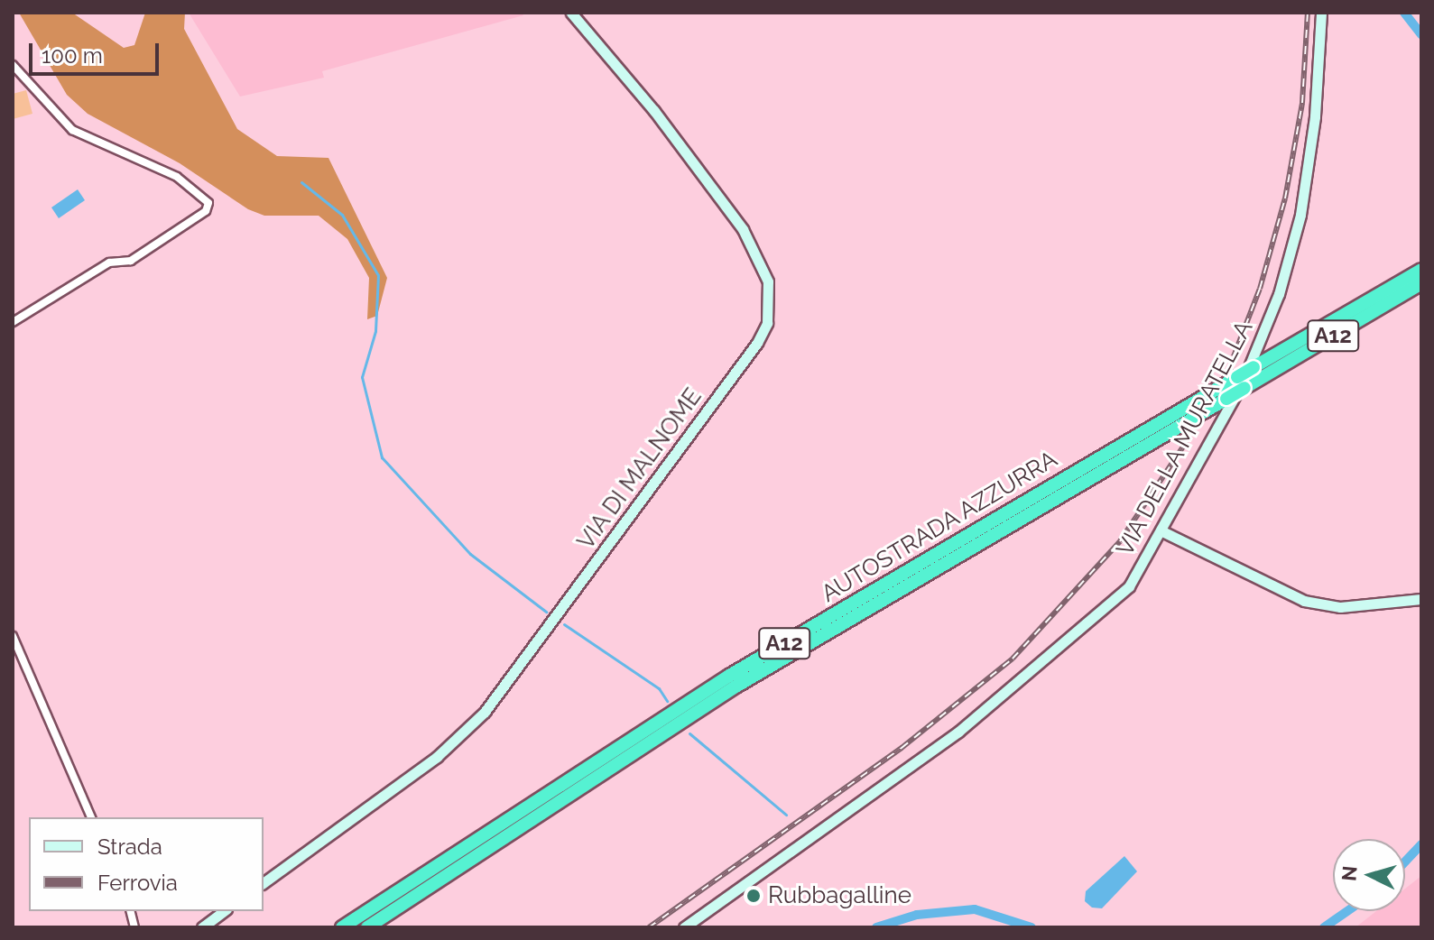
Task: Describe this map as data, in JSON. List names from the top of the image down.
{
  "streets": {
    "highway": ["A12", "AUTOSTRADA AZZURRA"],
    "street": ["VIA DELLA MURATELLA", "VIA DI MALNOME"]
  },
  "places": ["Rubbagalline"],
  "legend": ["Strada", "Ferrovia"],
  "scale_bar": "100 m",
  "north": "left"
}
